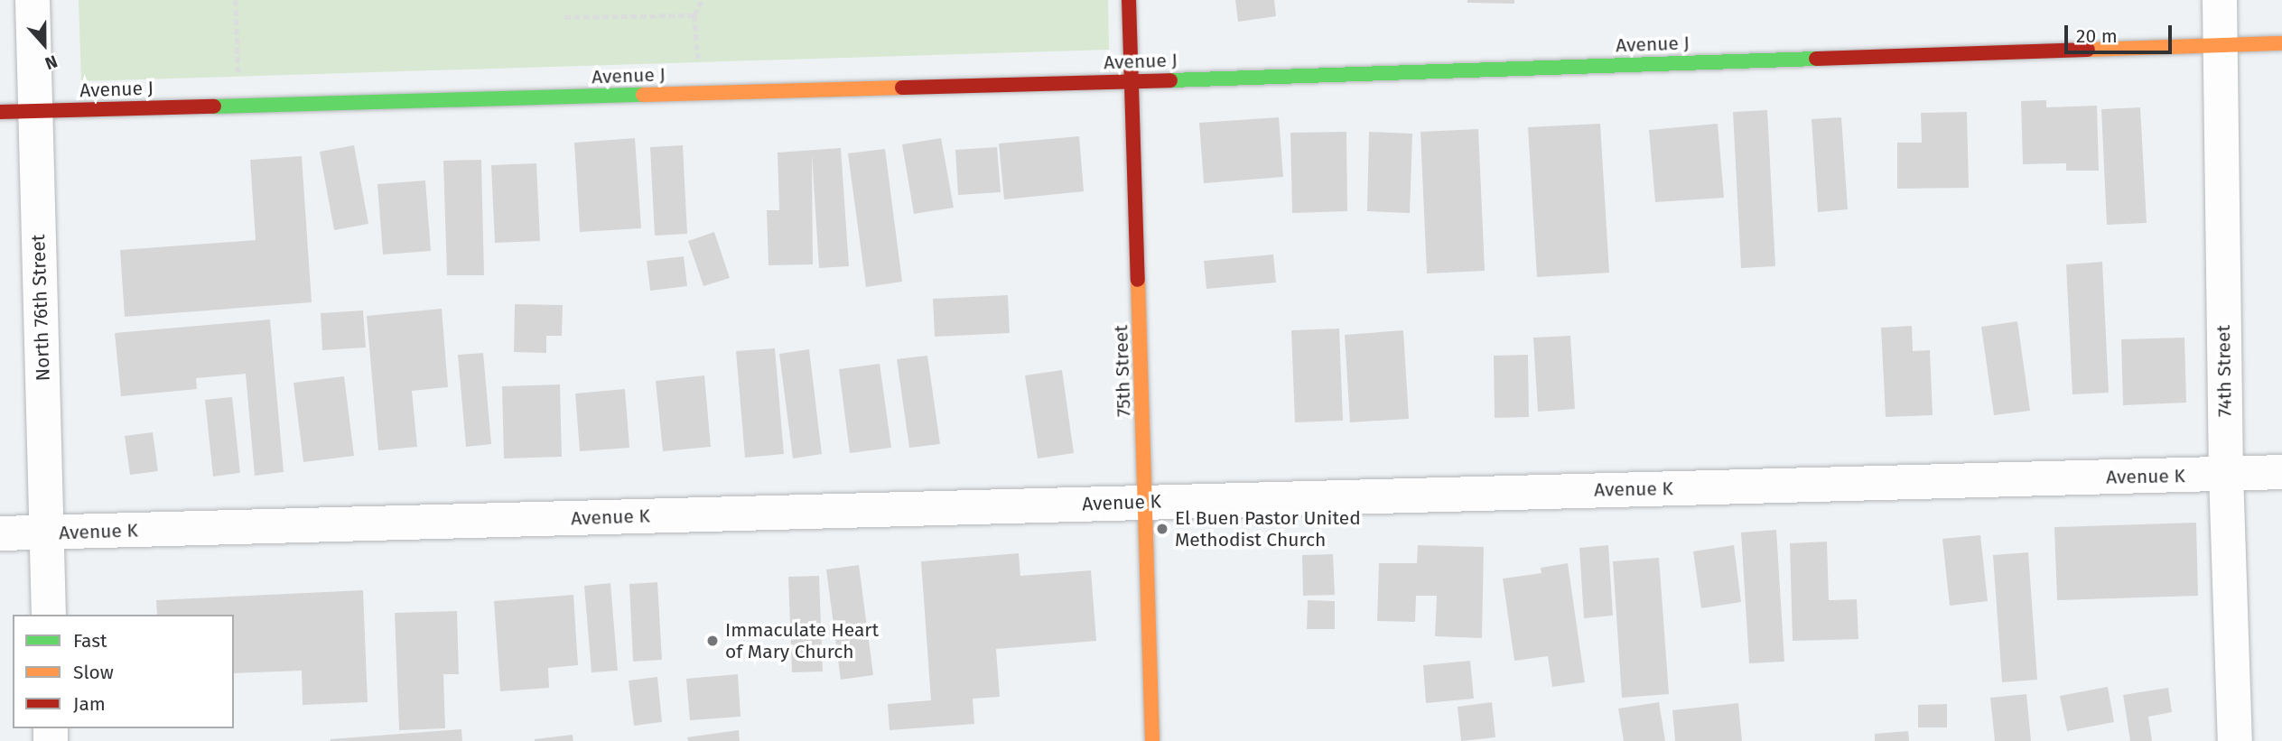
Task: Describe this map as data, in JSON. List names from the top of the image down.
{
  "streets": {
    "street": [
      "Avenue J",
      "North 76th Street",
      "75th Street",
      "74th Street",
      "Avenue K"
    ]
  },
  "crossings": [
    ["Avenue J", "North 76th Street"],
    ["Avenue J", "75th Street"],
    ["Avenue J", "74th Street"],
    ["North 76th Street", "Avenue K"],
    ["75th Street", "Avenue K"],
    ["74th Street", "Avenue K"]
  ],
  "places": ["El Buen Pastor United Methodist Church", "Immaculate Heart of Mary Church"],
  "legend": ["Fast", "Slow", "Jam"],
  "scale_bar": "20 m",
  "north": "bottom"
}
